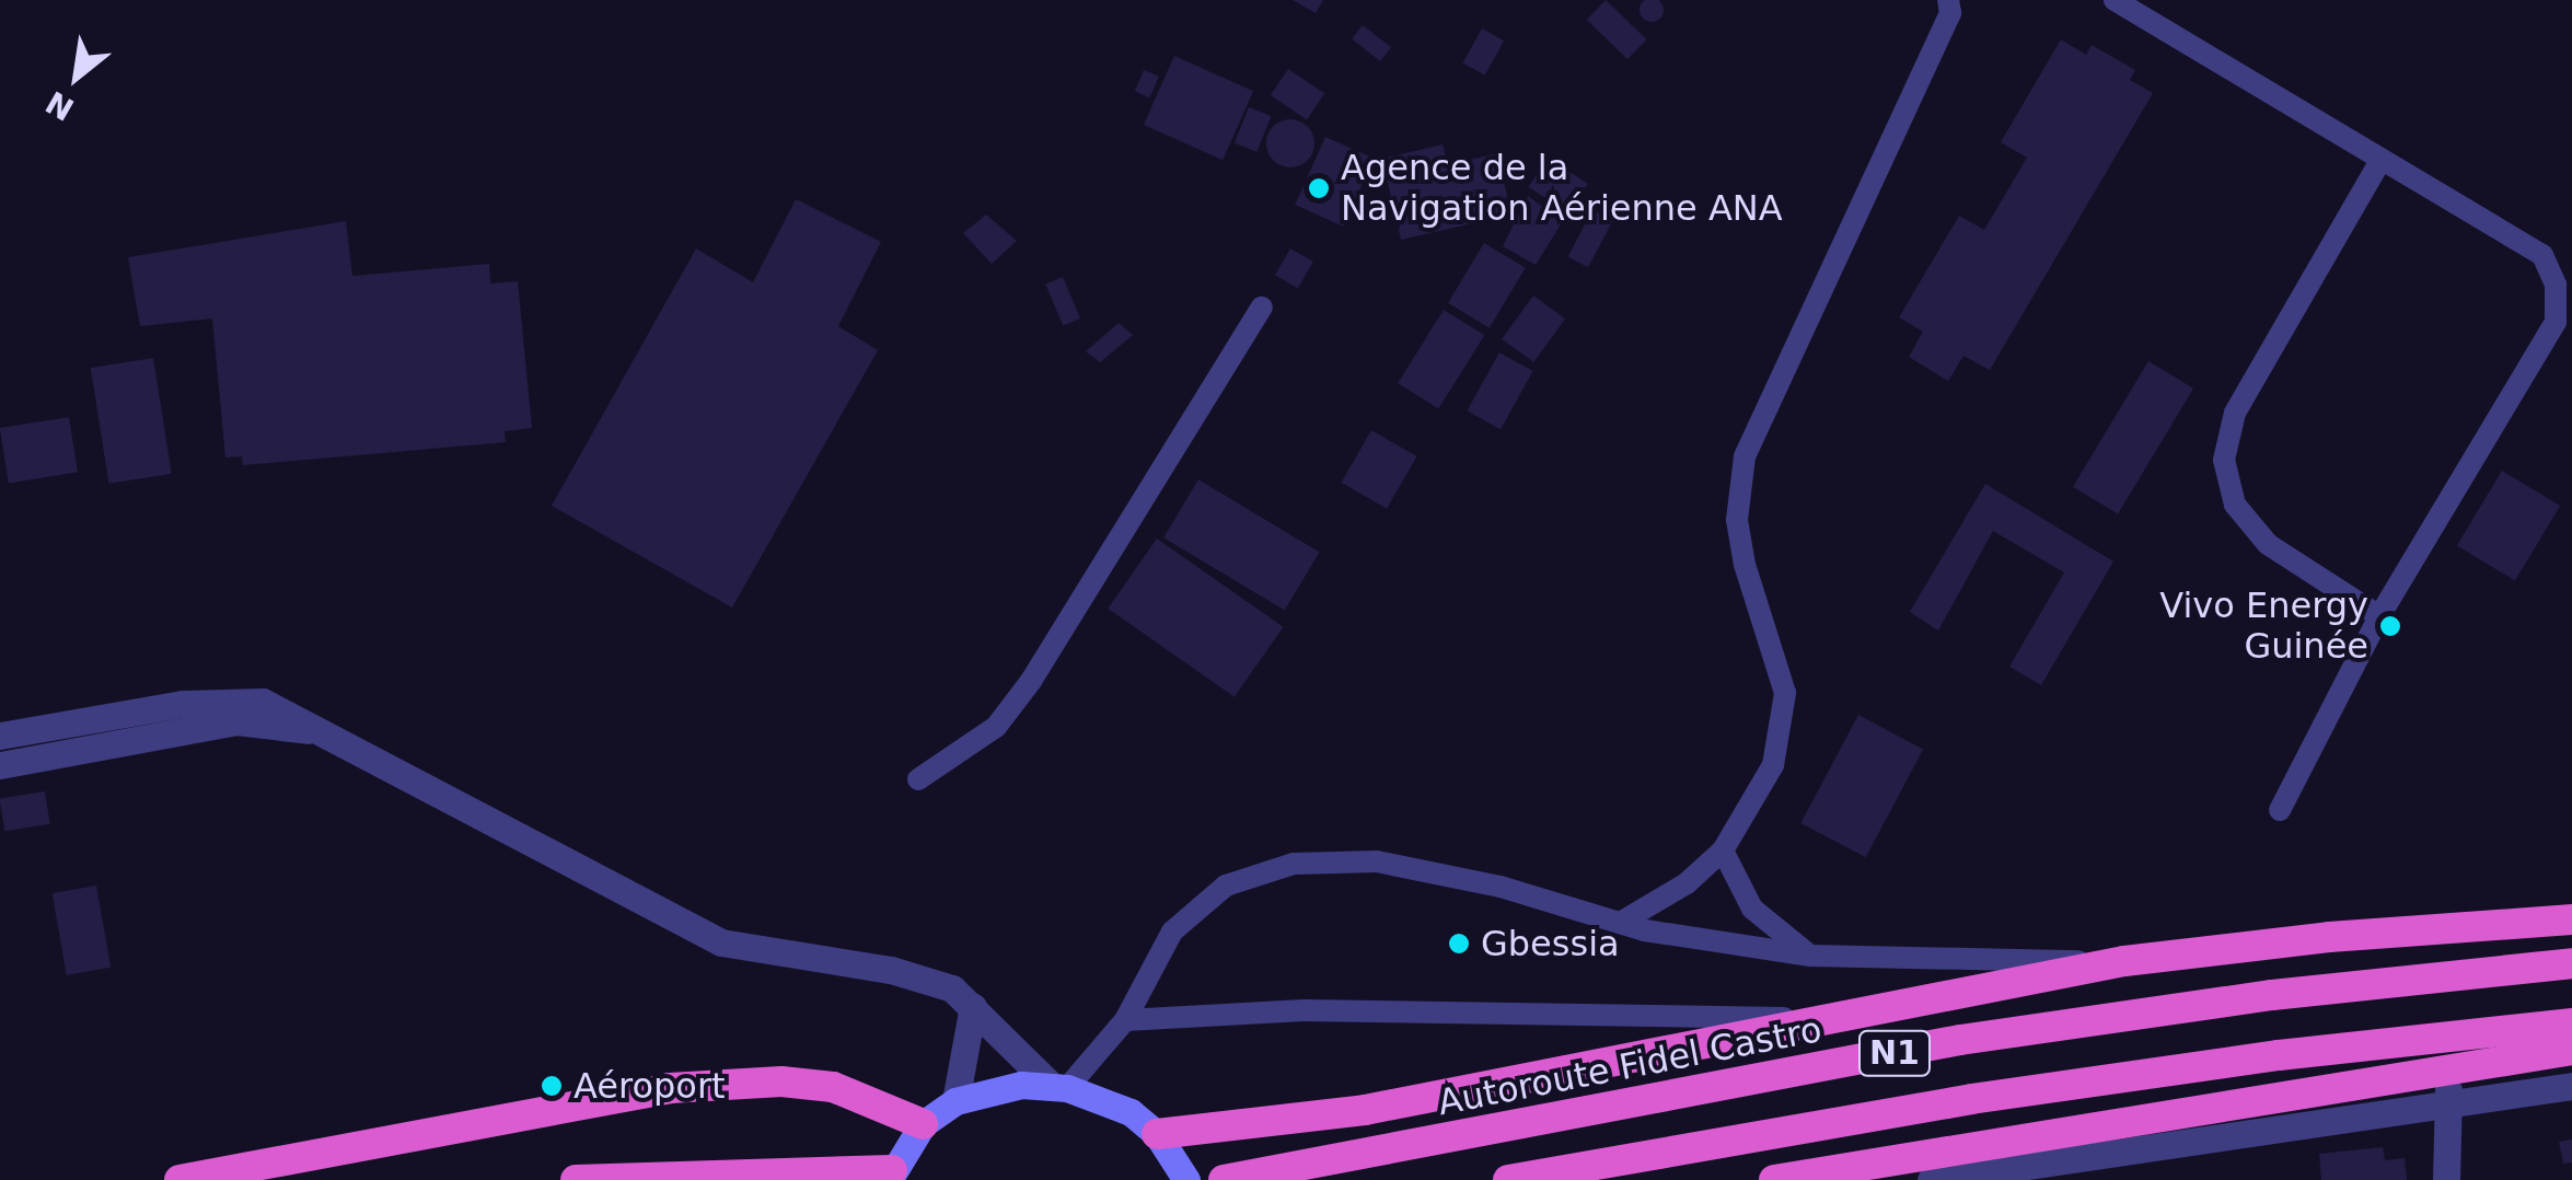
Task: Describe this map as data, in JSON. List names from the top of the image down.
{
  "streets": {
    "highway": ["N1", "Autoroute Fidel Castro"]
  },
  "places": [
    "Agence de la Navigation Aérienne ANA",
    "Vivo Energy Guinée",
    "Gbessia",
    "Aéroport"
  ],
  "north": "bottom left"
}
